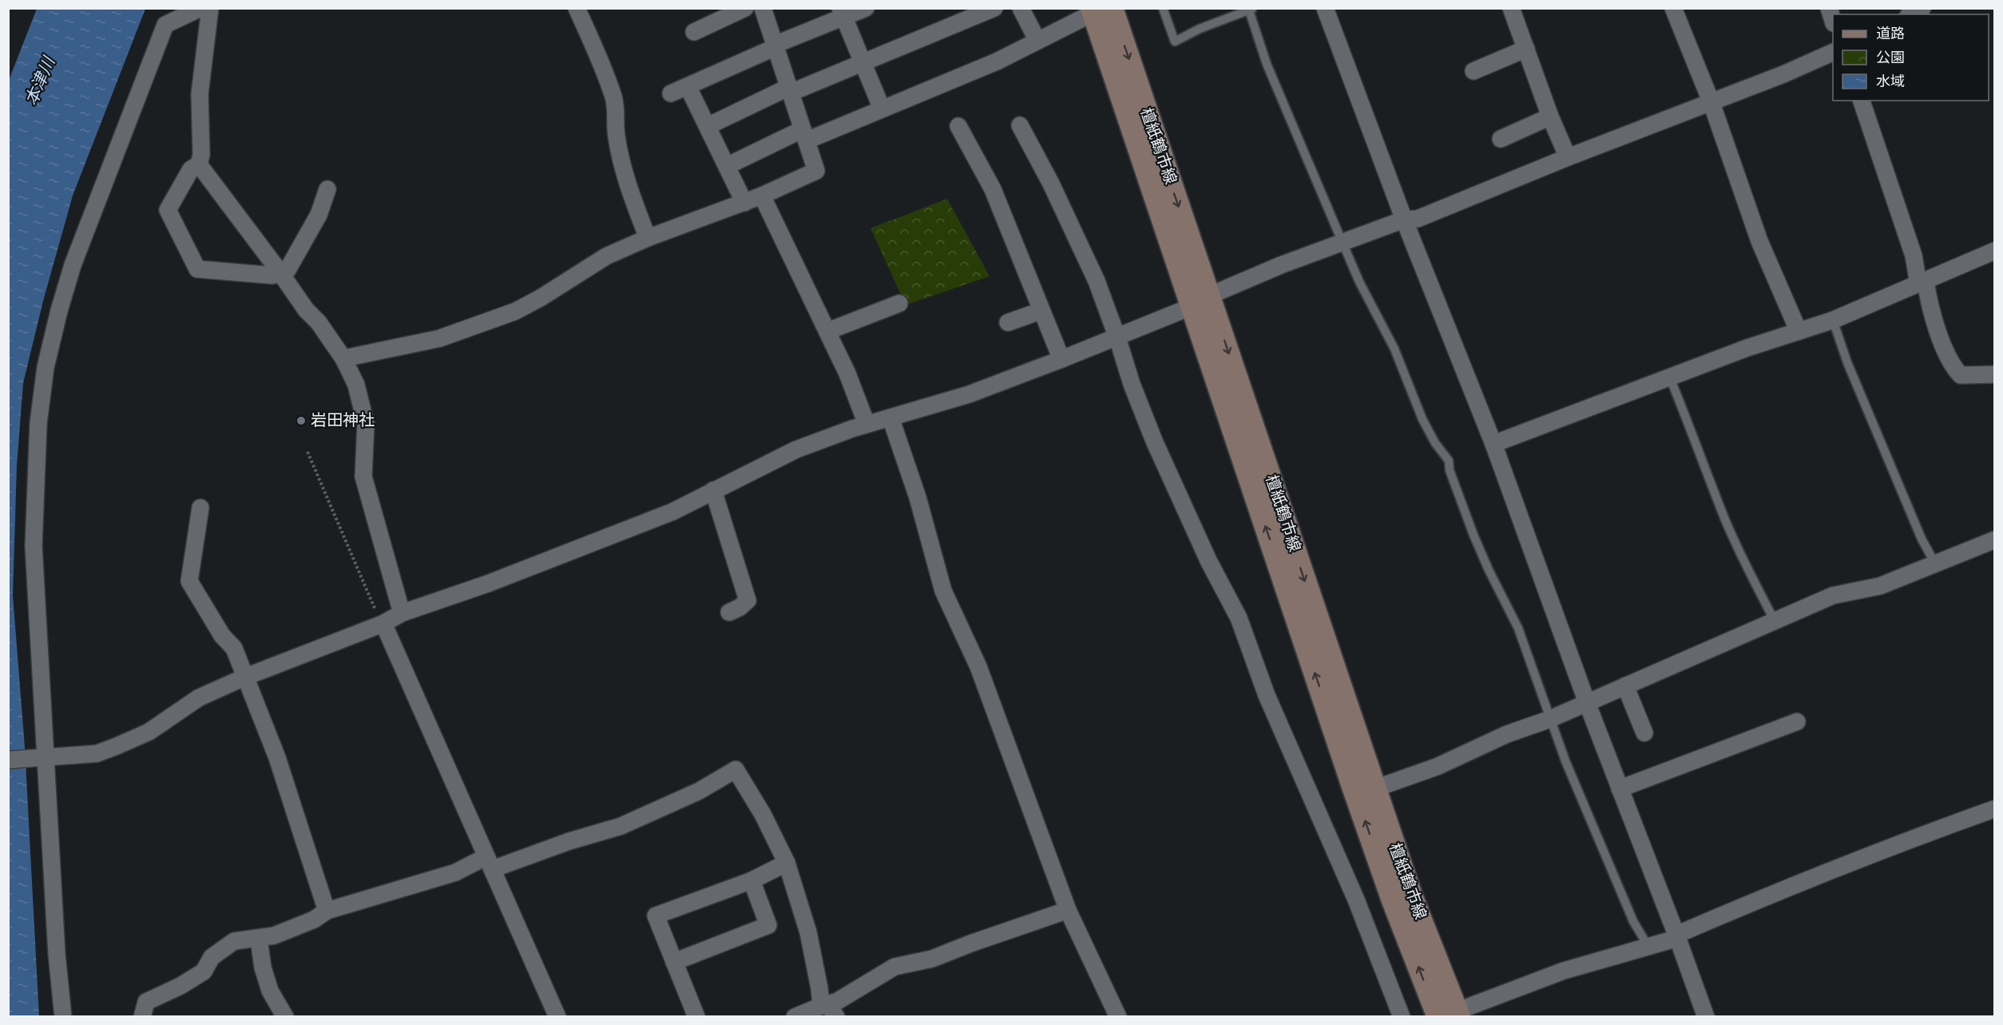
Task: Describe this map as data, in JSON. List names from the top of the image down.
{
  "streets": {
    "main road": ["檀紙鶴市線"]
  },
  "water": ["本津川"],
  "places": ["岩田神社"],
  "legend": ["道路", "公園", "水域"]
}
